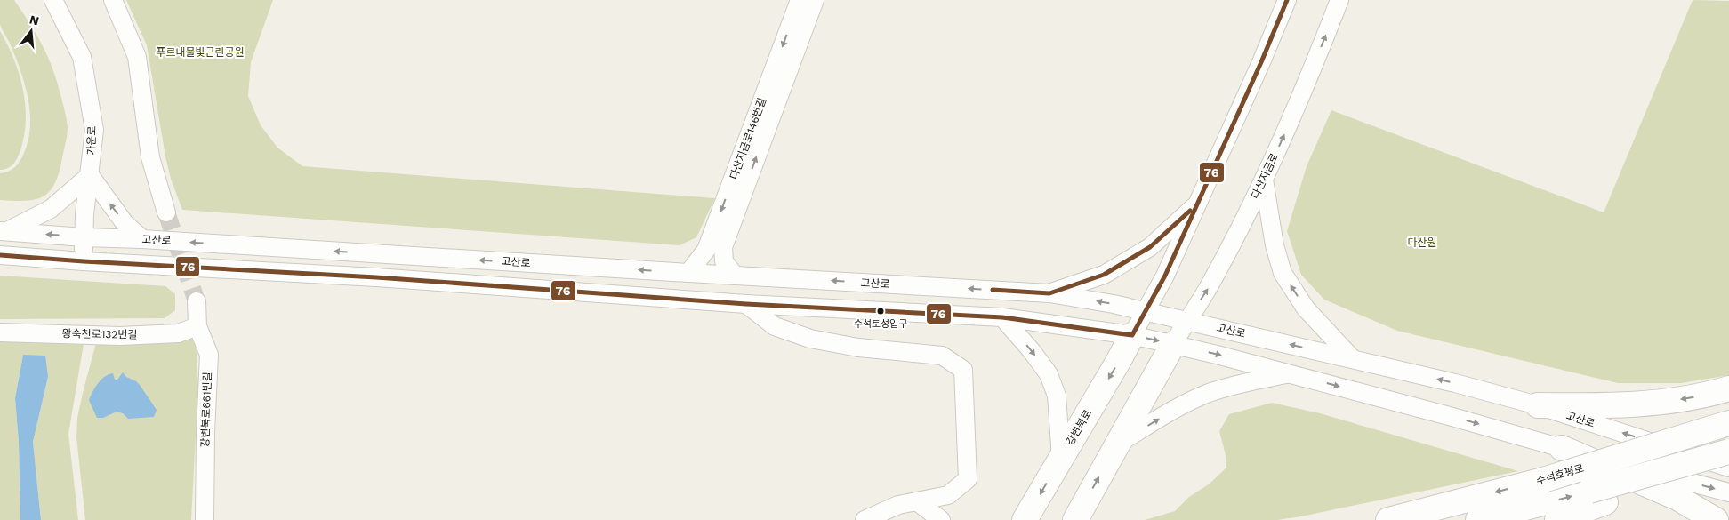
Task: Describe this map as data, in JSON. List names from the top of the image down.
{
  "streets": {
    "highway": ["강변북로", "수석호평로"],
    "street": [
      "다산지금로146번길",
      "가운로",
      "다산지금로",
      "고산로",
      "왕숙천로132번길",
      "강변북로661번길"
    ]
  },
  "crossings": [
    ["다산지금로146번길", "고산로"],
    ["가운로", "고산로"],
    ["다산지금로", "고산로"],
    ["왕숙천로132번길", "강변북로661번길"]
  ],
  "parks": ["푸르내물빛근린공원", "다산원"],
  "places": ["수석토성입구"],
  "lines": ["transit line 76"],
  "north": "top"
}
